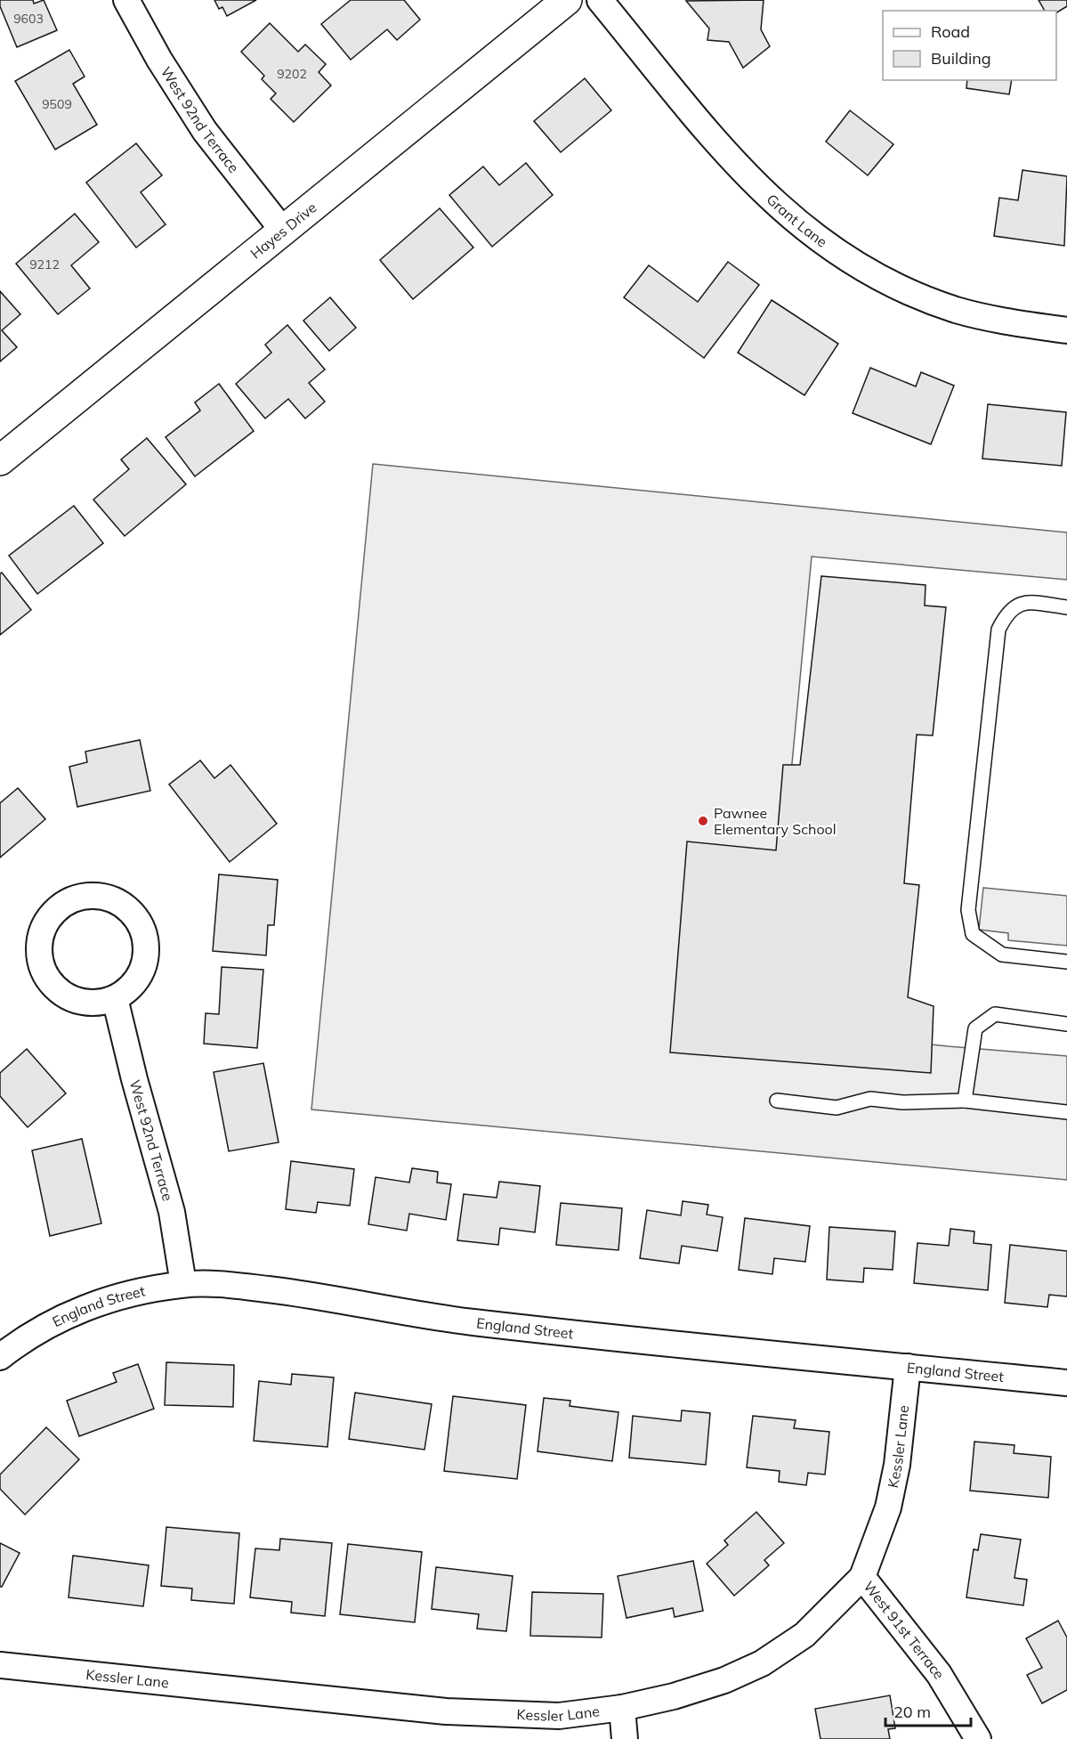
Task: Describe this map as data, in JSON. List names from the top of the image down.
{
  "streets": {
    "street": [
      "West 92nd Terrace",
      "Grant Lane",
      "Hayes Drive",
      "England Street",
      "Kessler Lane",
      "West 91st Terrace"
    ]
  },
  "crossings": [
    ["West 92nd Terrace", "Hayes Drive"],
    ["West 92nd Terrace", "England Street"],
    ["England Street", "Kessler Lane"],
    ["Kessler Lane", "West 91st Terrace"]
  ],
  "places": ["Pawnee Elementary School"],
  "house_numbers": [
    "9603",
    "9202",
    "9509",
    "9212"
  ],
  "legend": ["Road", "Building"],
  "scale_bar": "20 m"
}
